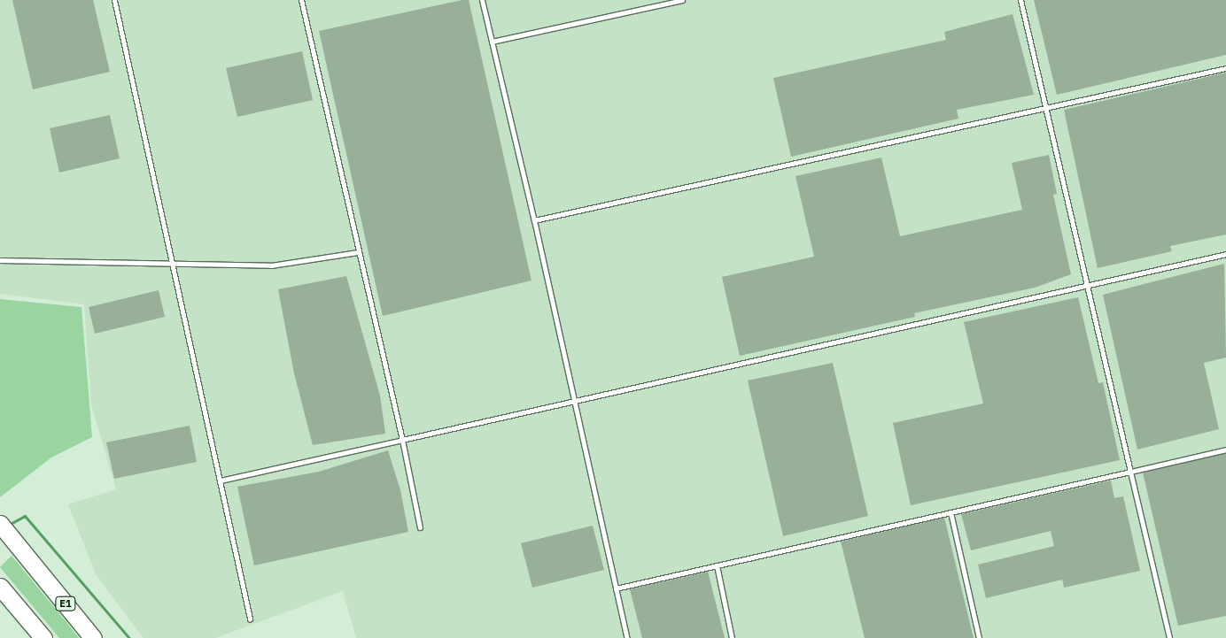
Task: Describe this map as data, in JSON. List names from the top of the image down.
{
  "streets": {
    "highway": ["E1"]
  }
}
